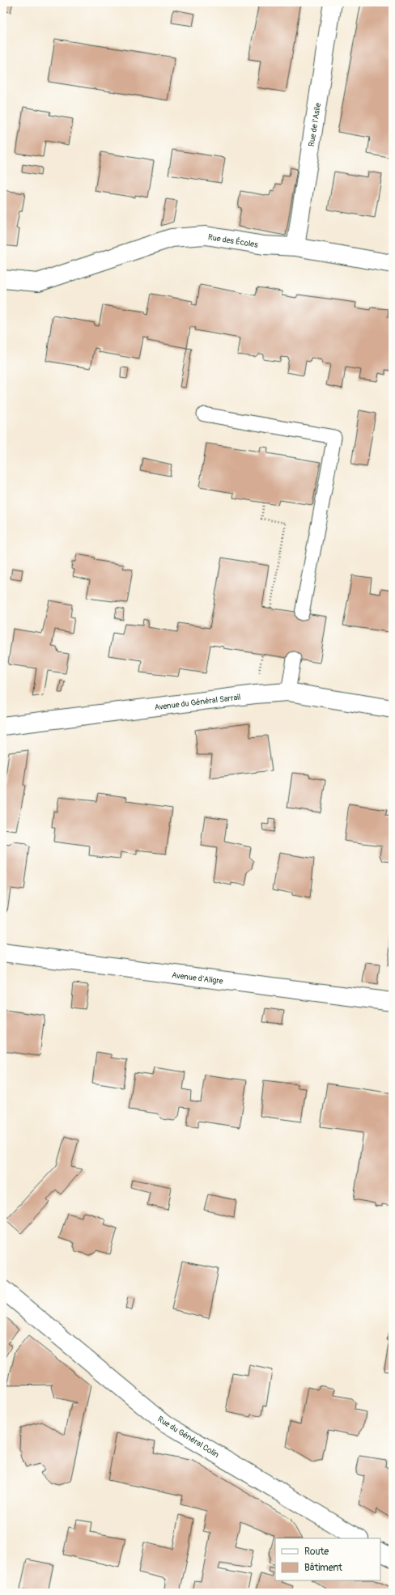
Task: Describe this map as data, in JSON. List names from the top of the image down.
{
  "streets": {
    "street": [
      "Rue de l'Asile",
      "Rue des Écoles",
      "Avenue du Général Sarrail",
      "Avenue d'Aligre",
      "Rue du Général Colin"
    ]
  },
  "crossings": [
    ["Rue de l'Asile", "Rue des Écoles"]
  ],
  "legend": ["Route", "Bâtiment"]
}
